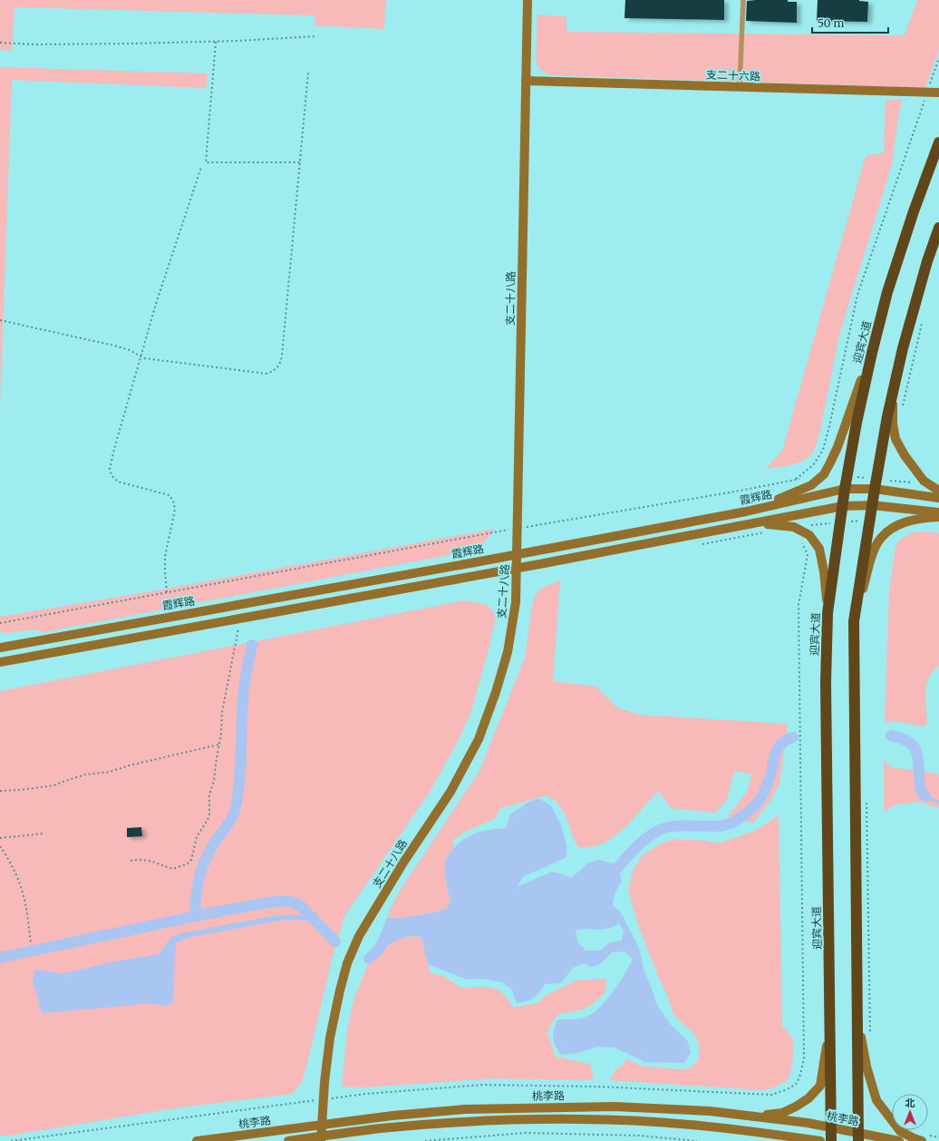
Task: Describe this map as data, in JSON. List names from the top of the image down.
{
  "streets": {
    "highway": ["迎宾大道"],
    "street": [
      "支二十六路",
      "支二十八路",
      "霞辉路",
      "桃李路"
    ]
  },
  "crossings": [
    ["支二十六路", "支二十八路"],
    ["支二十八路", "霞辉路"],
    ["支二十八路", "桃李路"],
    ["迎宾大道", "霞辉路"],
    ["迎宾大道", "桃李路"]
  ],
  "scale_bar": "50 m",
  "north": "top"
}
